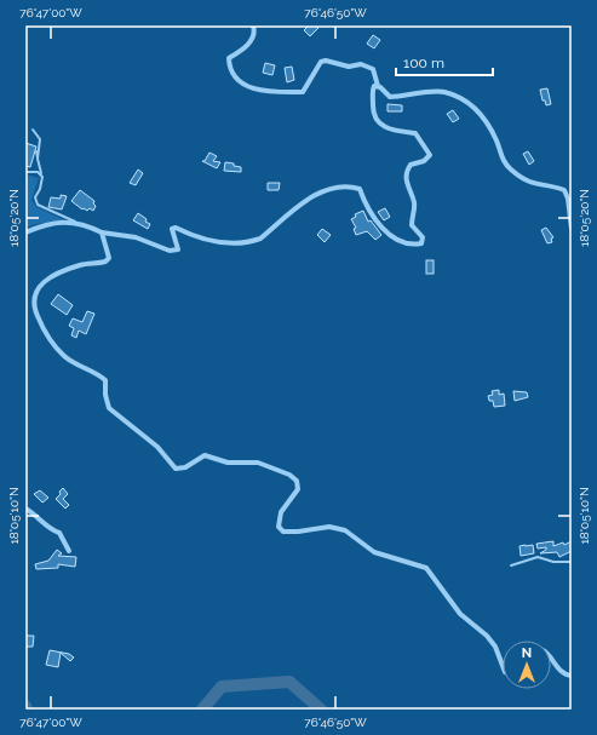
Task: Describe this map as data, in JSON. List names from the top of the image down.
{
  "scale_bar": "100 m",
  "north": "top",
  "coordinates": [
    "76°47'00\"W",
    "76°46'50\"W",
    "18°05'20\"N",
    "18°05'10\"N"
  ]
}
